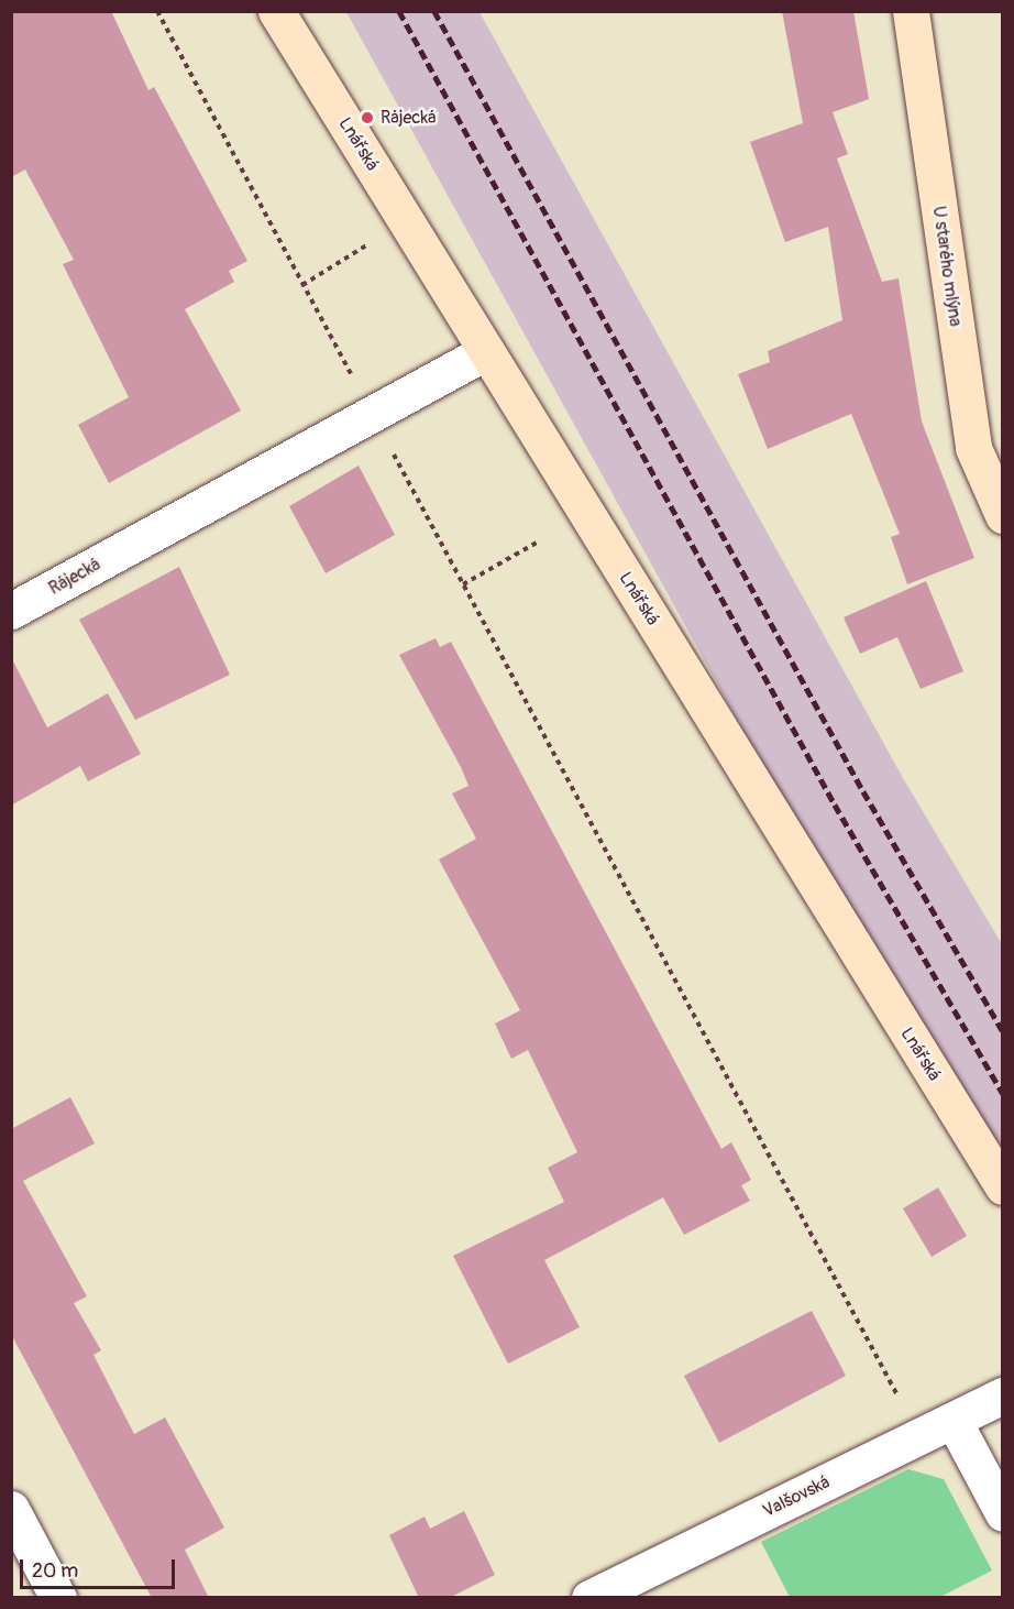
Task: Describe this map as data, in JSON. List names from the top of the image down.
{
  "streets": {
    "street": [
      "Lnářská",
      "U starého mlýna",
      "Rájecká",
      "Valšovská"
    ]
  },
  "crossings": [
    ["Lnářská", "Rájecká"]
  ],
  "places": ["Rájecká"],
  "scale_bar": "20 m"
}
